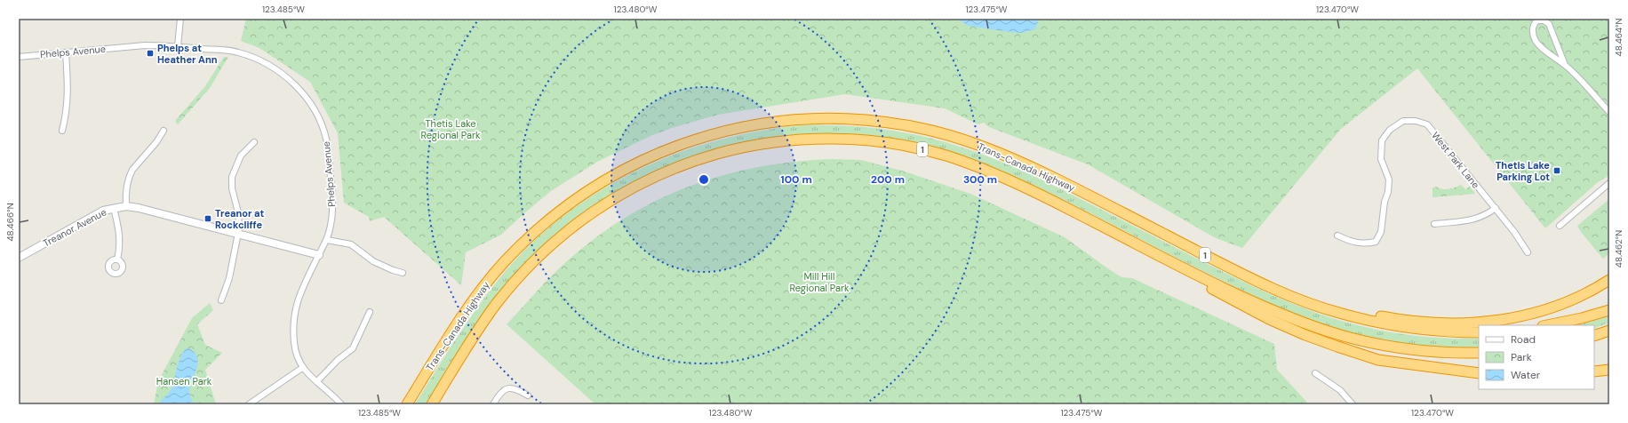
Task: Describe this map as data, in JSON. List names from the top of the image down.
{
  "streets": {
    "highway": ["1", "Trans-Canada Highway"],
    "street": ["Phelps Avenue", "West Park Lane", "Treanor Avenue"]
  },
  "crossings": [
    ["Phelps Avenue", "Treanor Avenue"]
  ],
  "parks": ["Thetis Lake Regional Park", "Mill Hill Regional Park", "Hansen Park"],
  "places": {
    "transit": ["Phelps at Heather Ann", "Thetis Lake Parking Lot", "Treanor at Rockcliffe"]
  },
  "legend": ["Road", "Park", "Water"],
  "coordinates": [
    "123.485°W",
    "123.480°W",
    "123.475°W",
    "123.470°W",
    "48.464°N",
    "48.466°N",
    "48.462°N"
  ],
  "rings": ["100 m", "200 m", "300 m"]
}
